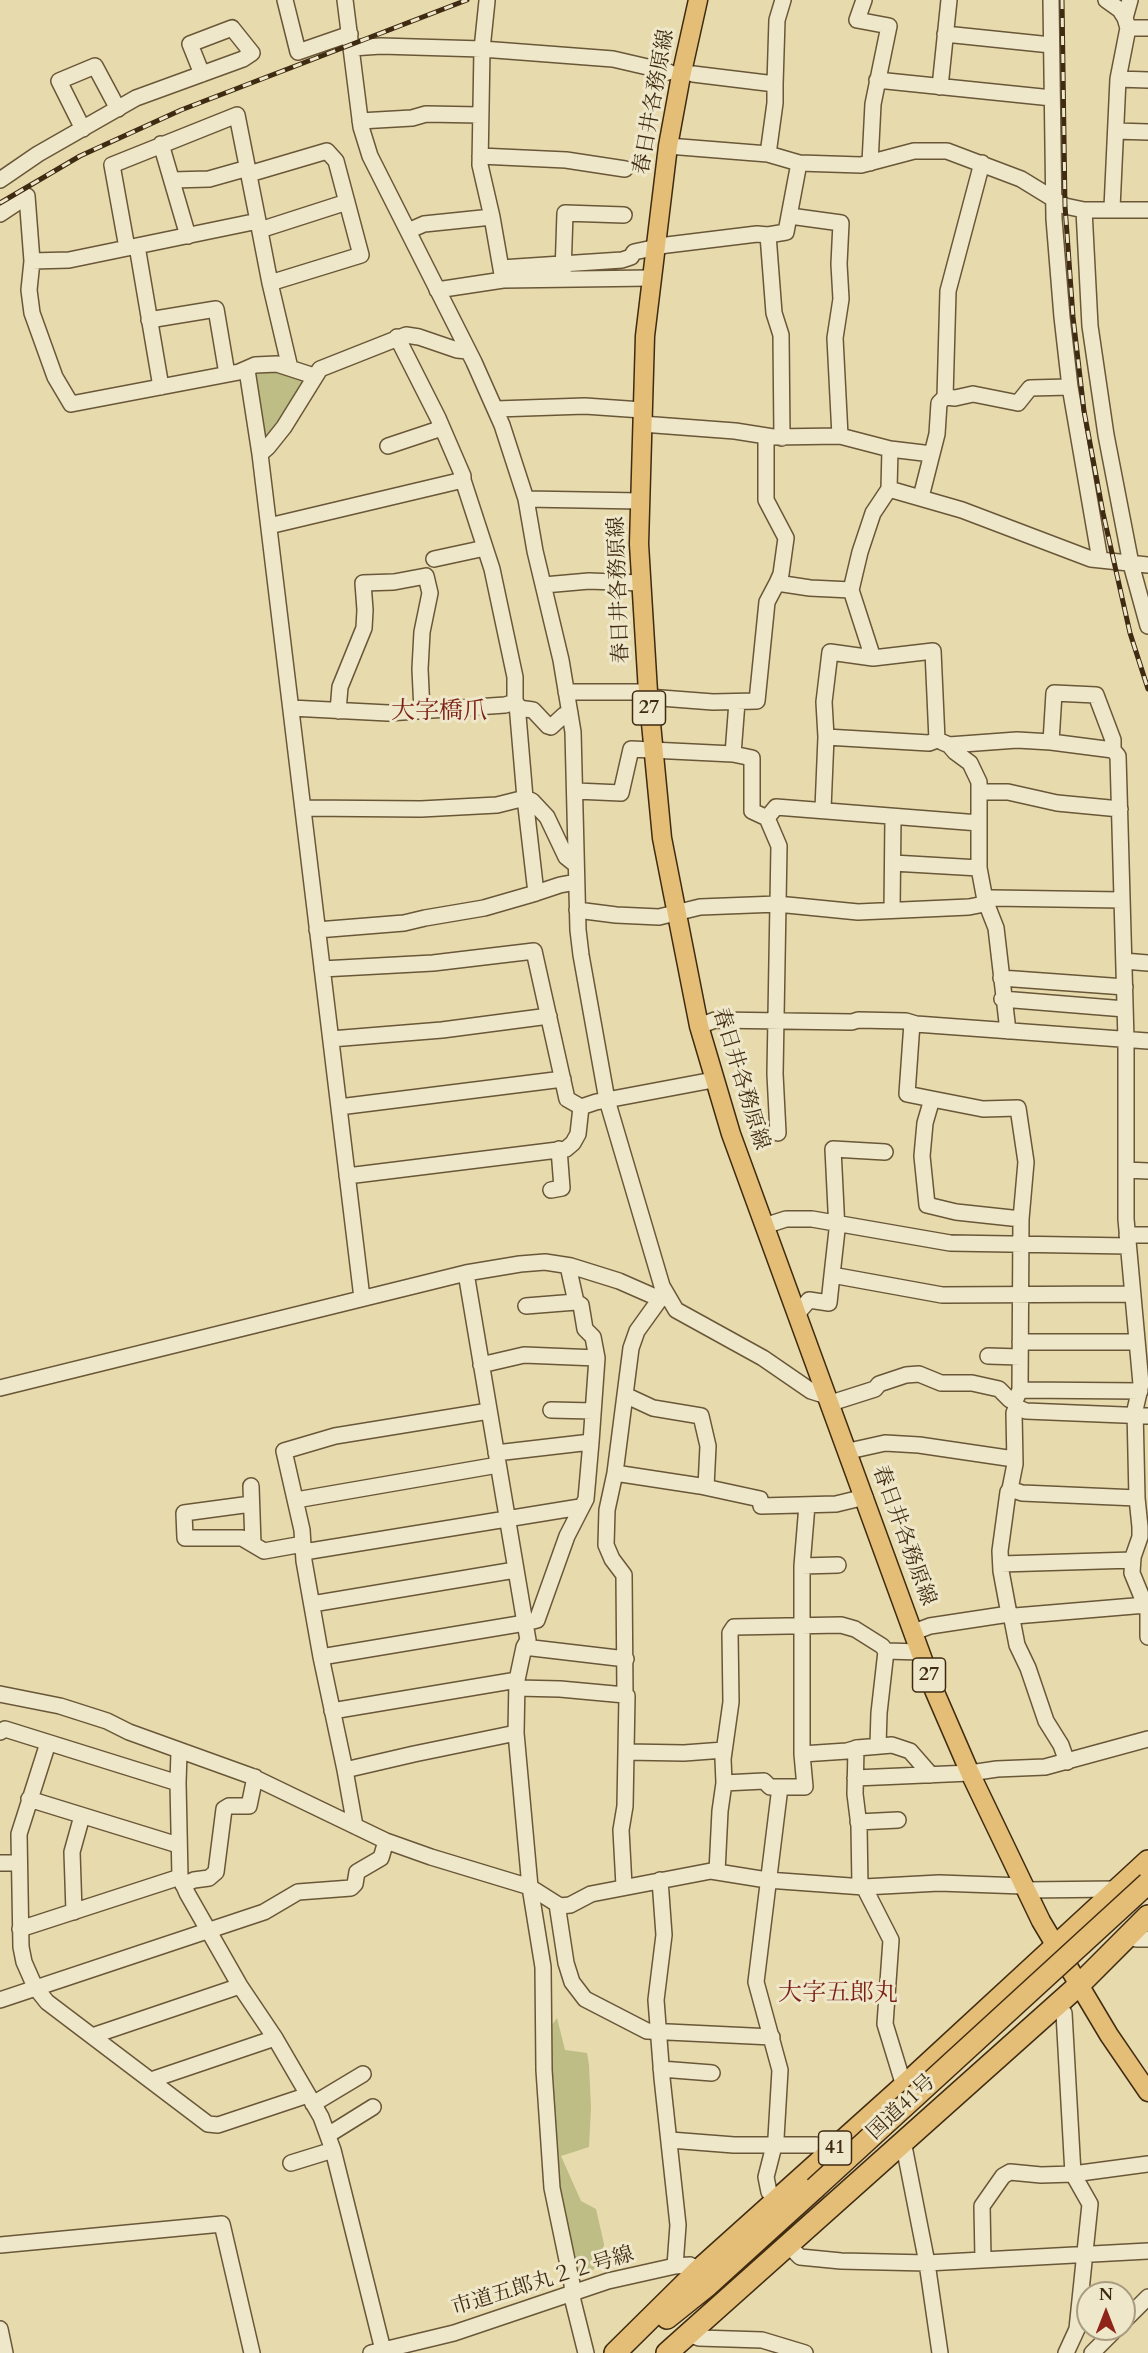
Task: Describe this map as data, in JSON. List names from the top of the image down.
{
  "streets": {
    "highway": ["国道41号", "41"],
    "main road": ["春日井各務原線", "27"],
    "street": ["市道五郎丸２２号線"]
  },
  "crossings": [
    ["春日井各務原線", "41"],
    ["41", "市道五郎丸２２号線"]
  ],
  "districts": ["大字橋爪", "大字五郎丸"],
  "north": "top"
}
